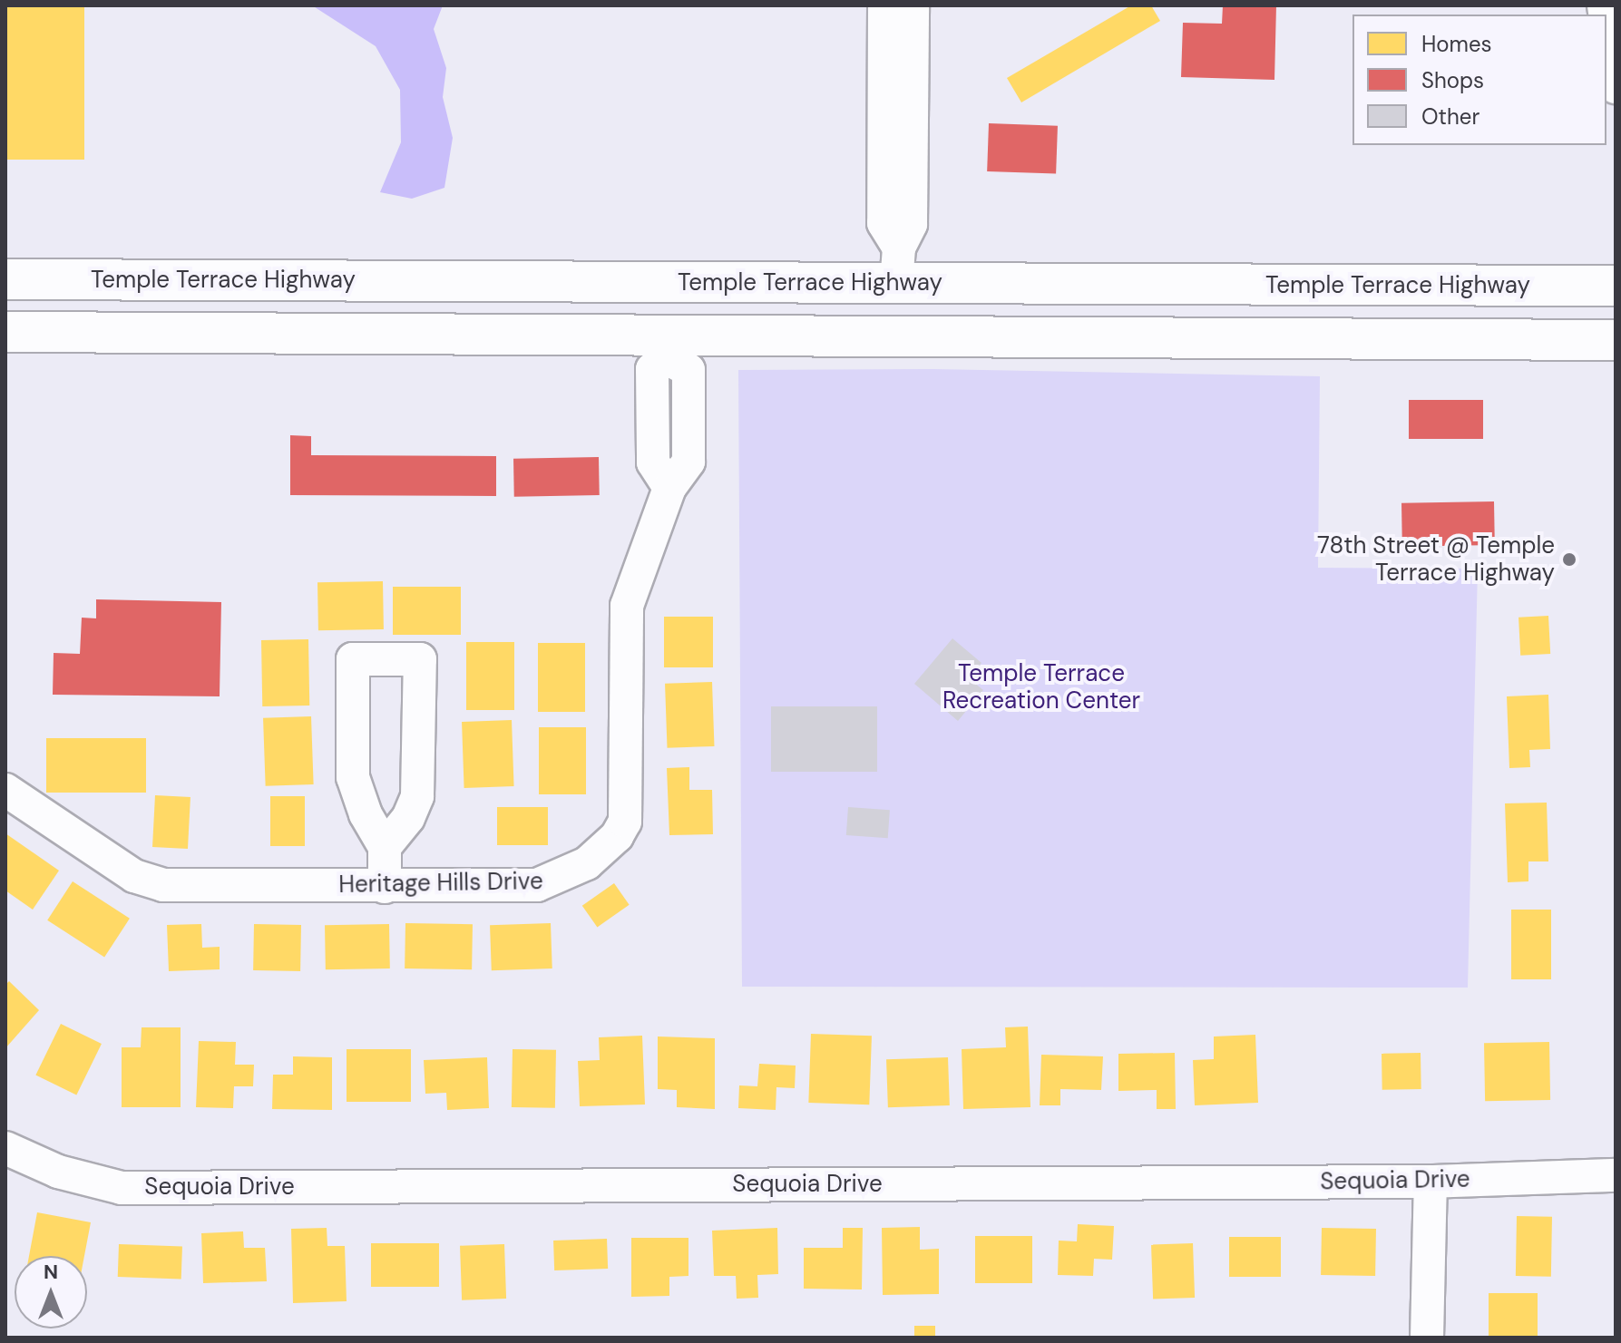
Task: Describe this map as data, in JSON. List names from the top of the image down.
{
  "streets": {
    "main road": ["Temple Terrace Highway"],
    "street": ["Heritage Hills Drive", "Sequoia Drive"]
  },
  "parks": ["Temple Terrace Recreation Center"],
  "places": ["78th Street @ Temple Terrace Highway"],
  "legend": ["Homes", "Shops", "Other"],
  "north": "top"
}
